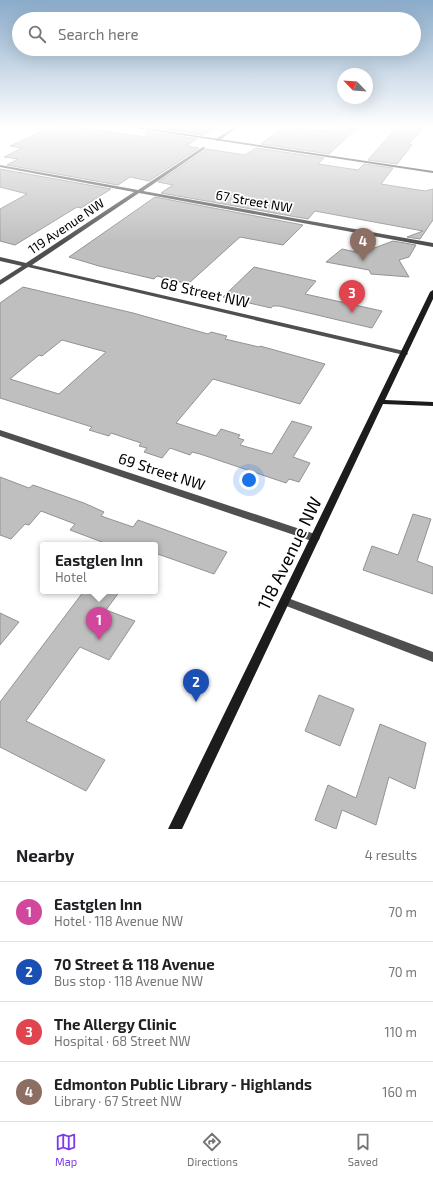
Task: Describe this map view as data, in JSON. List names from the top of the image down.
{
  "streets": {
    "main road": ["118 Avenue NW"],
    "street": [
      "67 Street NW",
      "119 Avenue NW",
      "68 Street NW",
      "69 Street NW"
    ]
  },
  "crossings": [
    ["67 Street NW", "119 Avenue NW"],
    ["119 Avenue NW", "68 Street NW"],
    ["68 Street NW", "118 Avenue NW"],
    ["69 Street NW", "118 Avenue NW"]
  ],
  "north": "top left",
  "page": {
    "search": "Search here",
    "pins": [
      "4",
      "3",
      "1",
      "2"
    ],
    "popup": ["Eastglen Inn", "Hotel"],
    "heading": ["Nearby", "4 results"],
    "list": [
      {
        "mark": "1",
        "name": "Eastglen Inn",
        "note": "Hotel · 118 Avenue NW",
        "value": "70 m"
      },
      {
        "mark": "2",
        "name": "70 Street & 118 Avenue",
        "note": "Bus stop · 118 Avenue NW",
        "value": "70 m"
      },
      {
        "mark": "3",
        "name": "The Allergy Clinic",
        "note": "Hospital · 68 Street NW",
        "value": "110 m"
      },
      {
        "mark": "4",
        "name": "Edmonton Public Library - Highlands",
        "note": "Library · 67 Street NW",
        "value": "160 m"
      }
    ],
    "nav": ["Map", "Directions", "Saved"]
  }
}
